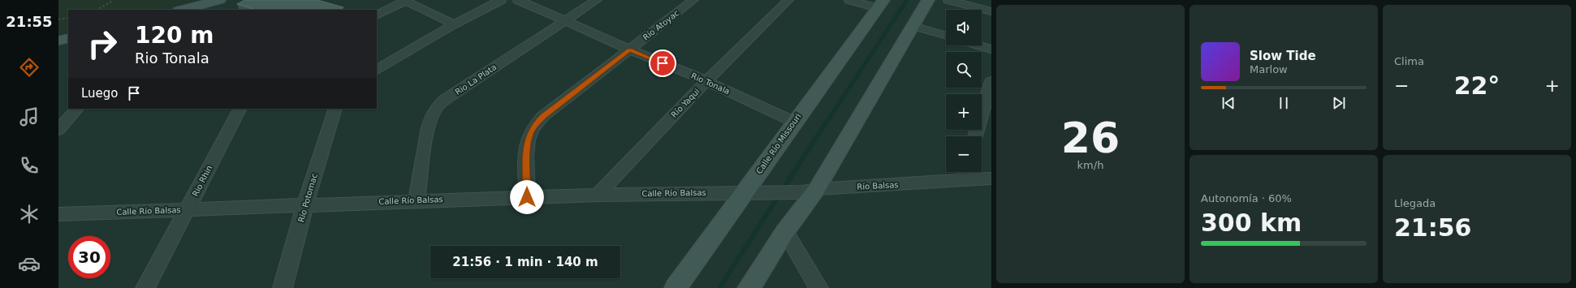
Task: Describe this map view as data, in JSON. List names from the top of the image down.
{
  "streets": {
    "street": [
      "Río Atoyac",
      "Rio La Plata",
      "Rio Tonala",
      "Río Yaqui",
      "Calle Río Missouri",
      "Rio Rhin",
      "Río Balsas",
      "Calle Río Balsas",
      "Río Potomac"
    ]
  },
  "crossings": [
    ["Río Atoyac", "Rio Tonala"],
    ["Río Atoyac", "Calle Río Balsas"],
    ["Rio La Plata", "Rio Tonala"],
    ["Rio La Plata", "Calle Río Balsas"],
    ["Rio Tonala", "Río Yaqui"],
    ["Rio Tonala", "Calle Río Missouri"],
    ["Río Yaqui", "Calle Río Balsas"],
    ["Calle Río Missouri", "Calle Río Balsas"],
    ["Rio Rhin", "Calle Río Balsas"],
    ["Río Balsas", "Calle Río Balsas"],
    ["Calle Río Balsas", "Río Potomac"]
  ],
  "page": {
    "tabs": "21:55",
    "tile": [
      ["26", "km/h"],
      "Clima",
      ["Autonomía · 60%", "300 km"],
      ["Llegada", "21:56"]
    ],
    "map_buttons": ["+", "−"],
    "turn": ["120 m", "Rio Tonala"],
    "song": ["Slow Tide", "Marlow"],
    "heat": ["−", "22°", "+"],
    "then": "Luego",
    "limit": "30",
    "trip": "21:56 · 1 min · 140 m"
  }
}
